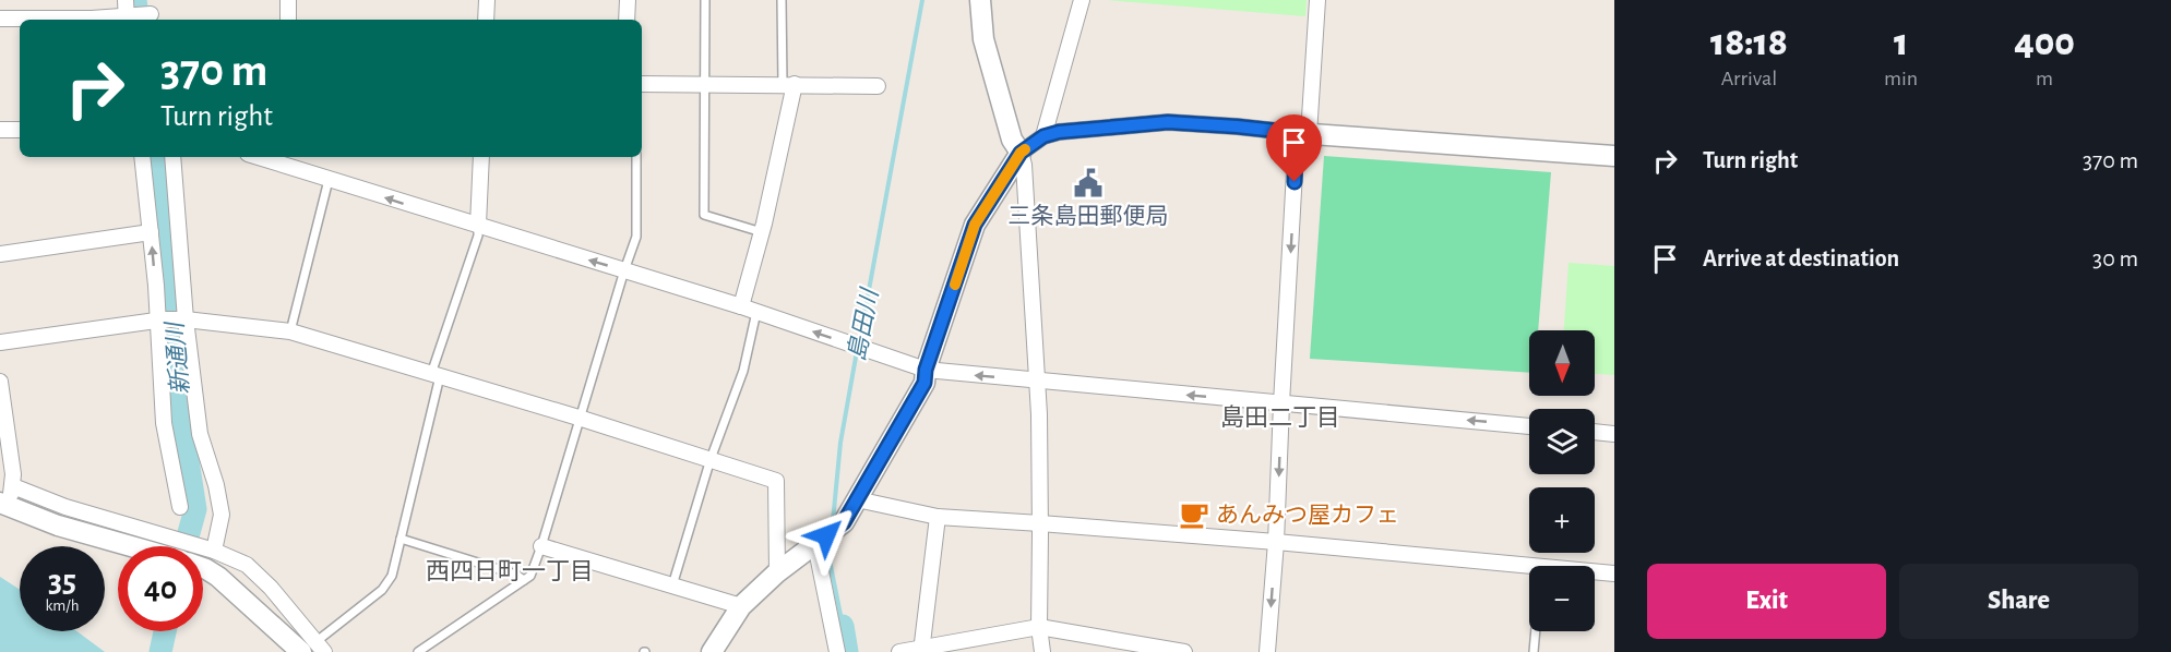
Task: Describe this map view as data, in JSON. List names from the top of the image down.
{
  "districts": ["島田二丁目", "西四日町一丁目"],
  "water": ["島田川", "新通川"],
  "places": {
    "public building": ["三条島田郵便局"],
    "cafe": ["あんみつ屋カフェ"]
  },
  "north": "bottom",
  "page": {
    "eta": [
      "18:18",
      "Arrival",
      "1",
      "min",
      "400",
      "m"
    ],
    "turn": ["370 m", "Turn right"],
    "list": [
      {
        "name": "Turn right",
        "value": "370 m"
      },
      {
        "name": "Arrive at destination",
        "value": "30 m"
      }
    ],
    "map_buttons": ["+", "−"],
    "speed": "35 km/h",
    "limit": "40",
    "buttons": ["Exit", "Share"]
  }
}
